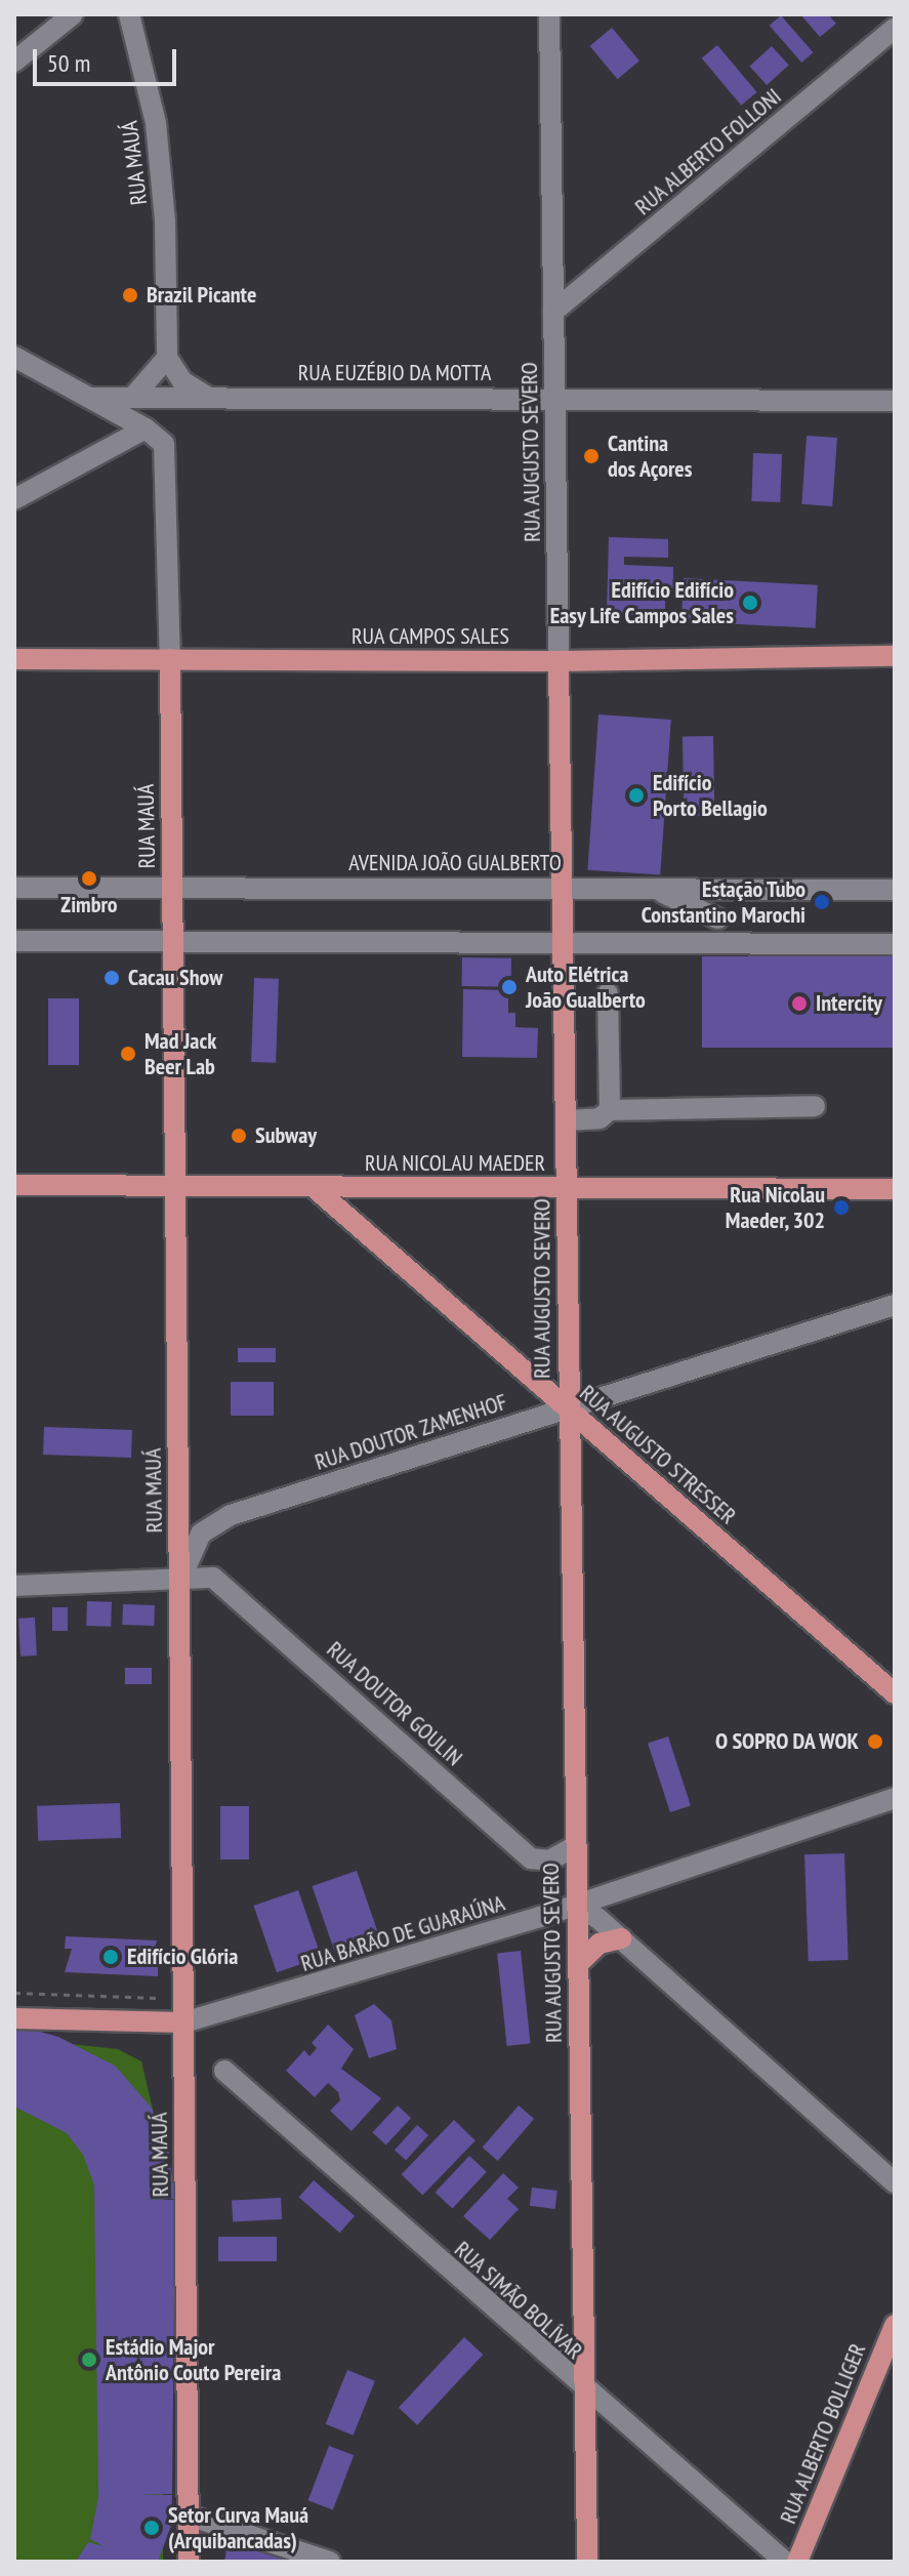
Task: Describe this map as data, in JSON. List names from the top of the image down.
{
  "streets": {
    "main road": [
      "RUA MAUÁ",
      "RUA AUGUSTO SEVERO",
      "RUA CAMPOS SALES",
      "RUA NICOLAU MAEDER",
      "RUA AUGUSTO STRESSER",
      "RUA ALBERTO BOLLIGER"
    ],
    "street": [
      "RUA ALBERTO FOLLONI",
      "RUA EUZÉBIO DA MOTTA",
      "AVENIDA JOÃO GUALBERTO",
      "RUA DOUTOR ZAMENHOF",
      "RUA DOUTOR GOULIN",
      "RUA BARÃO DE GUARAÚNA",
      "RUA SIMÃO BOLÍVAR"
    ]
  },
  "crossings": [
    ["RUA ALBERTO FOLLONI", "RUA AUGUSTO SEVERO"],
    ["RUA MAUÁ", "RUA CAMPOS SALES"],
    ["RUA MAUÁ", "AVENIDA JOÃO GUALBERTO"],
    ["RUA MAUÁ", "RUA NICOLAU MAEDER"],
    ["RUA MAUÁ", "RUA DOUTOR ZAMENHOF"],
    ["RUA MAUÁ", "RUA DOUTOR GOULIN"],
    ["RUA MAUÁ", "RUA BARÃO DE GUARAÚNA"],
    ["RUA EUZÉBIO DA MOTTA", "RUA AUGUSTO SEVERO"],
    ["RUA AUGUSTO SEVERO", "RUA CAMPOS SALES"],
    ["RUA AUGUSTO SEVERO", "AVENIDA JOÃO GUALBERTO"],
    ["RUA AUGUSTO SEVERO", "RUA NICOLAU MAEDER"],
    ["RUA AUGUSTO SEVERO", "RUA DOUTOR ZAMENHOF"],
    ["RUA AUGUSTO SEVERO", "RUA AUGUSTO STRESSER"],
    ["RUA AUGUSTO SEVERO", "RUA DOUTOR GOULIN"],
    ["RUA AUGUSTO SEVERO", "RUA BARÃO DE GUARAÚNA"],
    ["RUA AUGUSTO SEVERO", "RUA SIMÃO BOLÍVAR"],
    ["RUA NICOLAU MAEDER", "RUA AUGUSTO STRESSER"],
    ["RUA DOUTOR ZAMENHOF", "RUA AUGUSTO STRESSER"],
    ["RUA DOUTOR ZAMENHOF", "RUA DOUTOR GOULIN"]
  ],
  "places": [
    "Brazil Picante",
    "Cantina dos Açores",
    "Edifício Edifício Easy Life Campos Sales",
    "Edifício Porto Bellagio",
    "Zimbro",
    "Estação Tubo Constantino Marochi",
    "Cacau Show",
    "Auto Elétrica João Gualberto",
    "Intercity",
    "Mad Jack Beer Lab",
    "Subway",
    "Rua Nicolau Maeder, 302",
    "O SOPRO DA WOK",
    "Edifício Glória",
    "Estádio Major Antônio Couto Pereira",
    "Setor Curva Mauá (Arquibancadas)"
  ],
  "scale_bar": "50 m"
}
